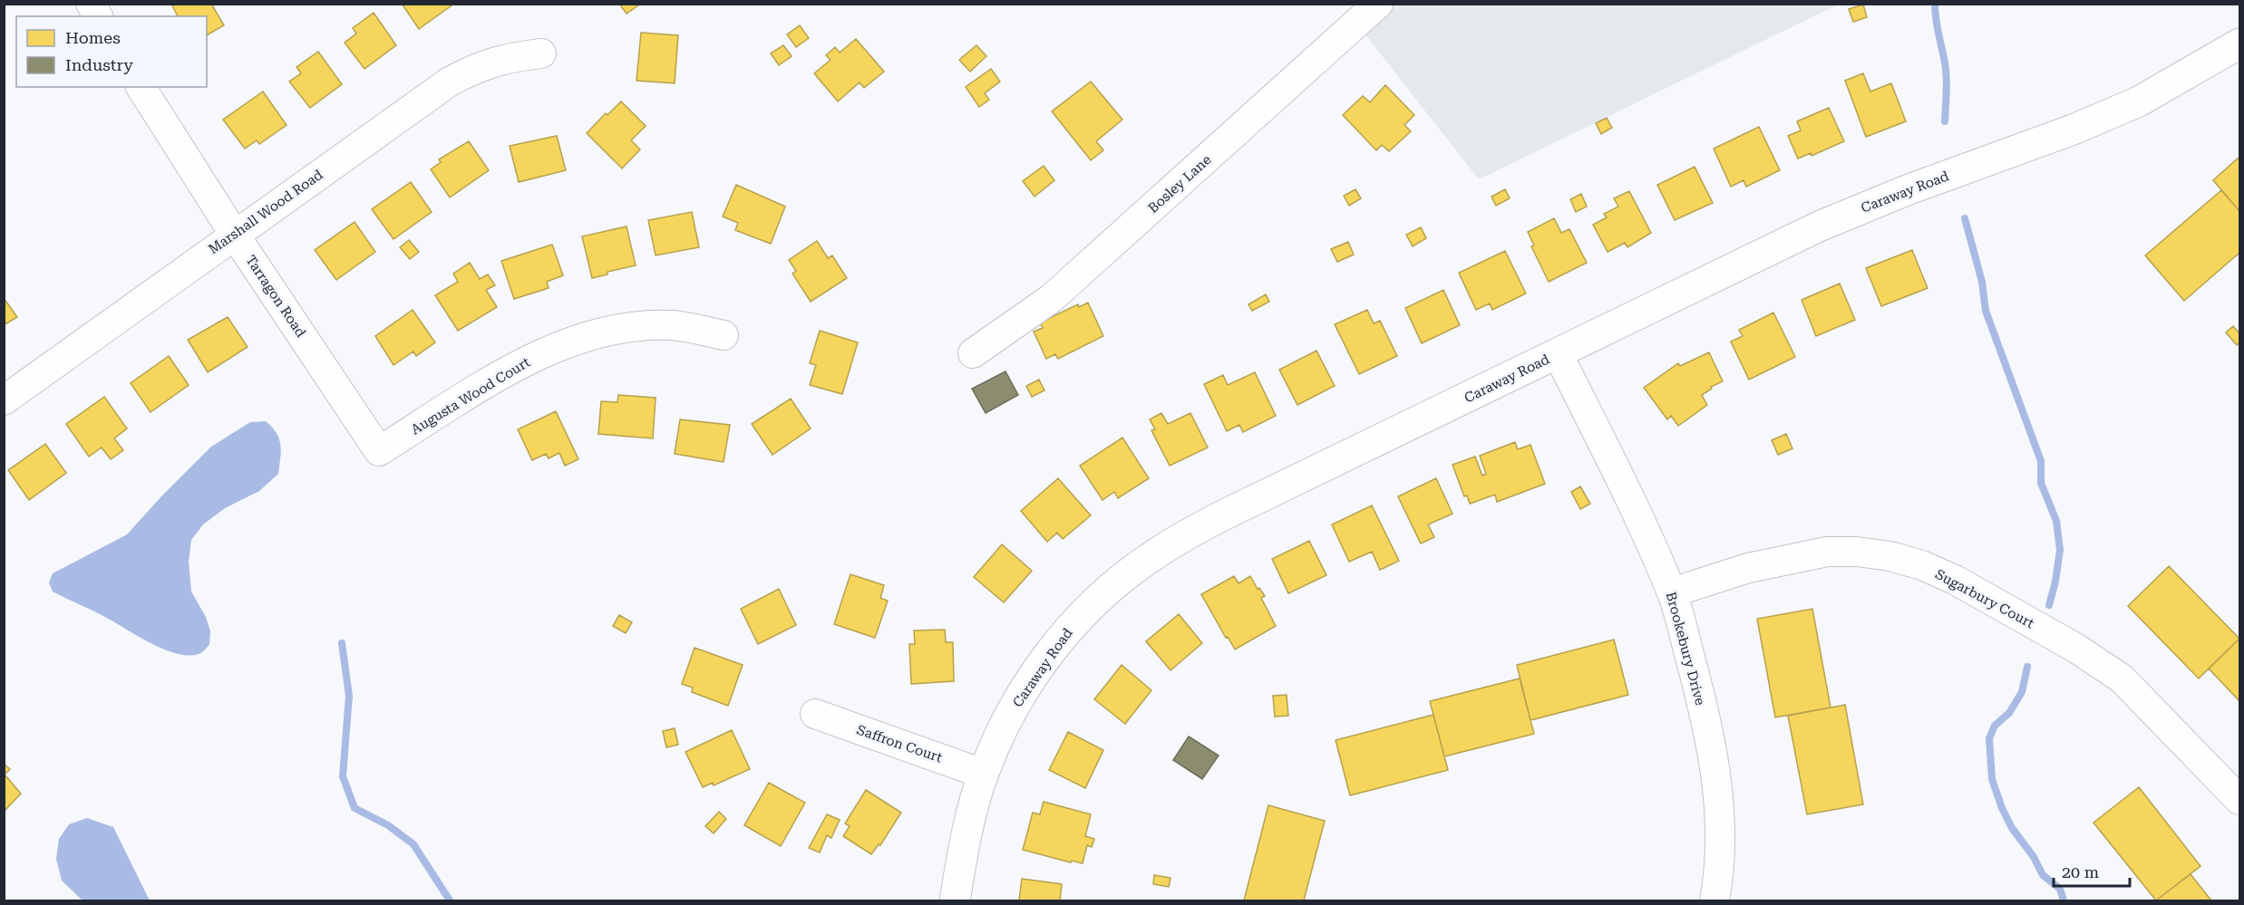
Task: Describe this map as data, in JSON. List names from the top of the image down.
{
  "streets": {
    "street": [
      "Bosley Lane",
      "Caraway Road",
      "Marshall Wood Road",
      "Tarragon Road",
      "Augusta Wood Court",
      "Sugarbury Court",
      "Brookebury Drive",
      "Saffron Court"
    ]
  },
  "crossings": [
    ["Caraway Road", "Brookebury Drive"],
    ["Caraway Road", "Saffron Court"],
    ["Marshall Wood Road", "Tarragon Road"],
    ["Tarragon Road", "Augusta Wood Court"],
    ["Sugarbury Court", "Brookebury Drive"]
  ],
  "legend": ["Homes", "Industry"],
  "scale_bar": "20 m"
}
